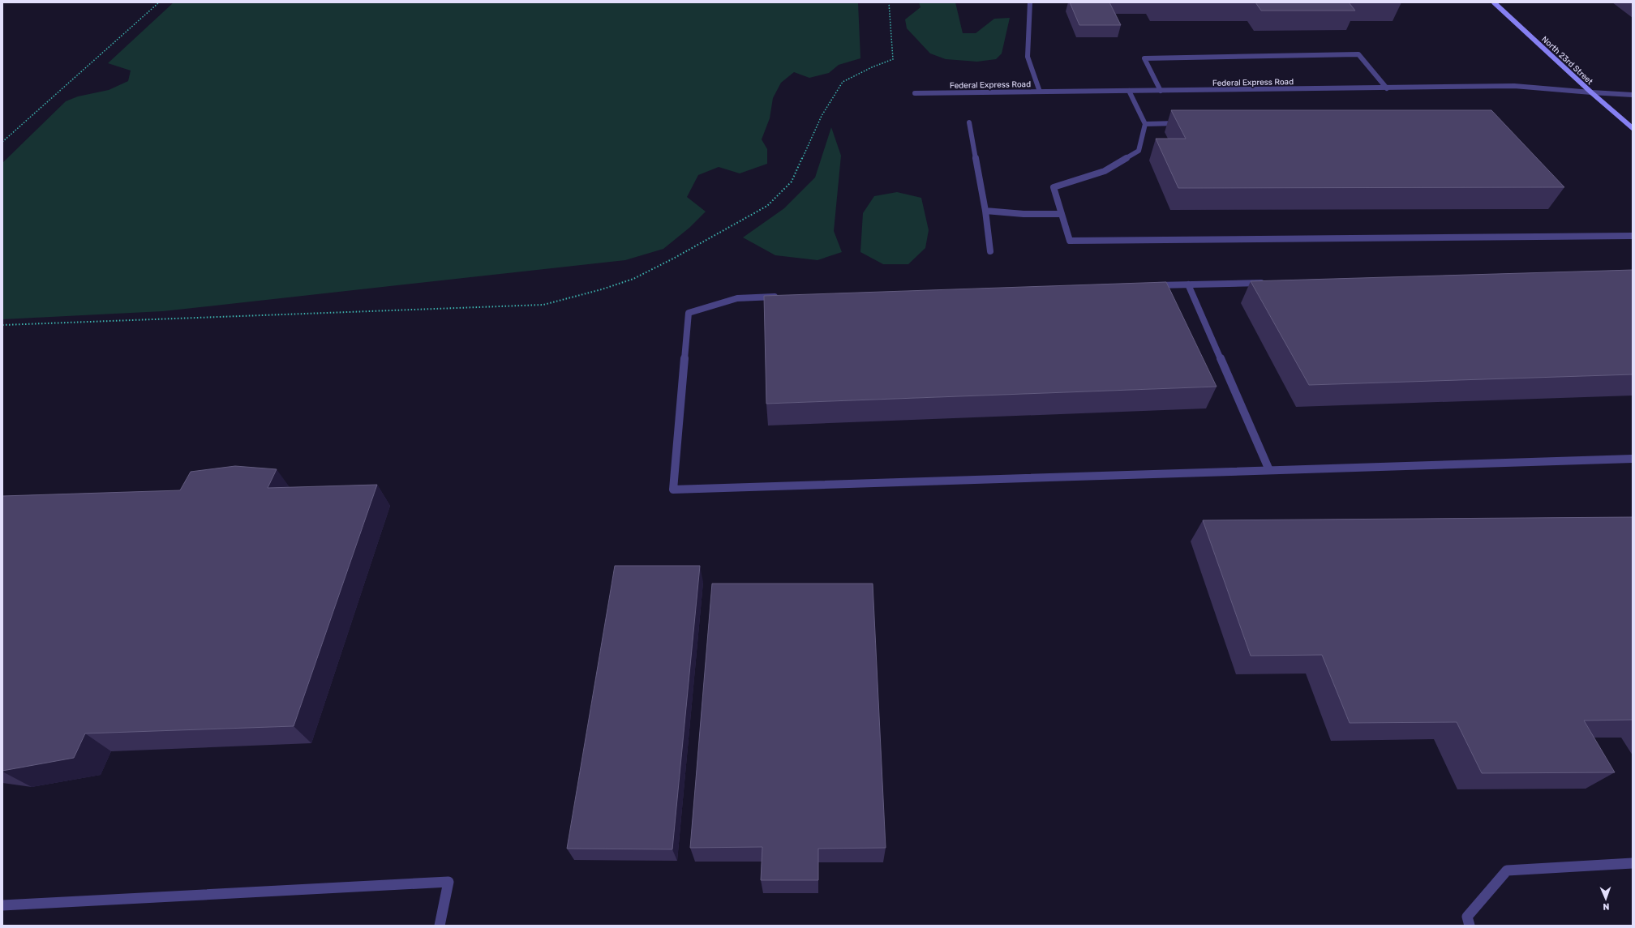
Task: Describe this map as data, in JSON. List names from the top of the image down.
{
  "streets": {
    "main road": ["North 23rd Street"],
    "street": ["Federal Express Road"]
  },
  "crossings": [
    ["North 23rd Street", "Federal Express Road"]
  ],
  "north": "bottom"
}
